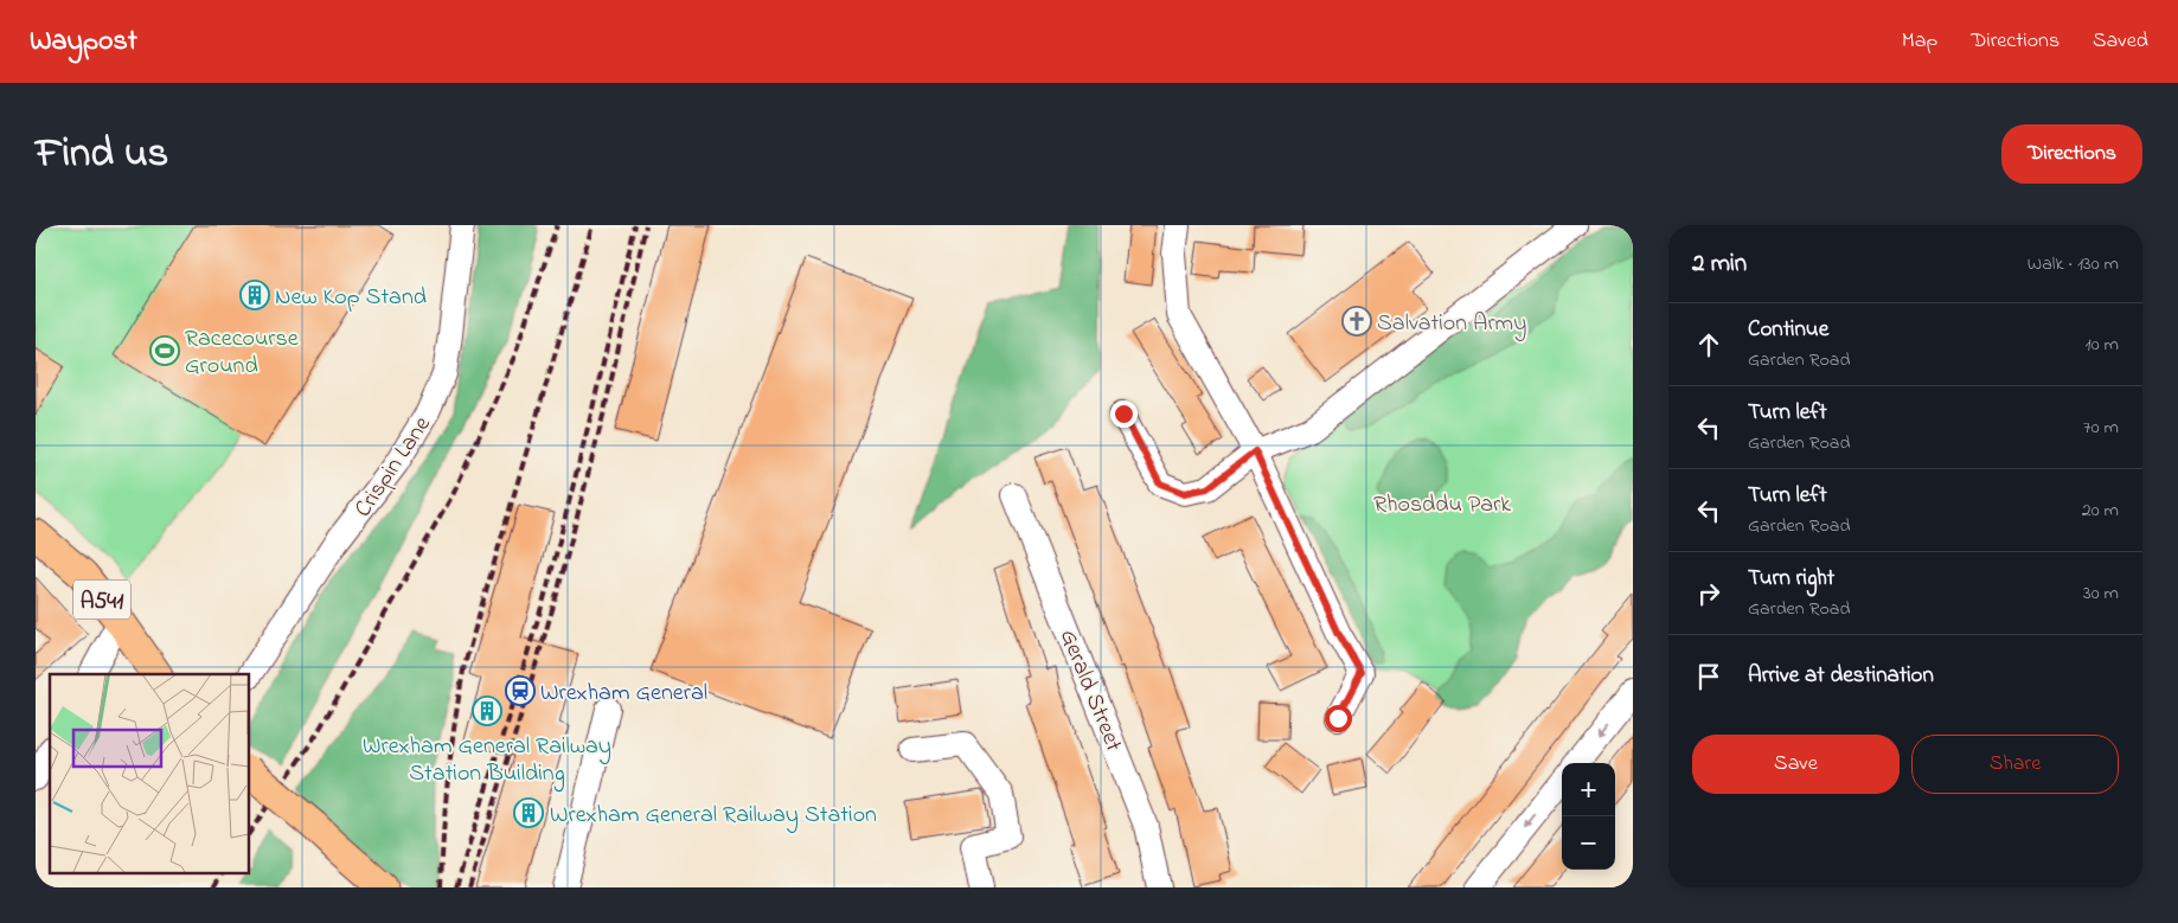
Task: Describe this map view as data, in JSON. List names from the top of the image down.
{
  "streets": {
    "main road": ["A541"],
    "street": ["Crispin Lane", "Gerald Street"]
  },
  "parks": ["Rhosddu Park"],
  "places": {
    "building": ["New Kop Stand", "Wrexham General Railway Station Building", "Wrexham General Railway Station"],
    "church": ["Salvation Army"],
    "sports": ["Racecourse Ground"],
    "station": ["Wrexham General"]
  },
  "page": {
    "header": "Waypost",
    "nav": ["Map", "Directions", "Saved"],
    "title": "Find us",
    "buttons": [
      "Directions",
      ["Save", "Share"]
    ],
    "heading": ["2 min", "Walk · 130 m"],
    "list": [
      ["Continue", "Garden Road", "10 m"],
      ["Turn left", "Garden Road", "70 m"],
      ["Turn left", "Garden Road", "20 m"],
      ["Turn right", "Garden Road", "30 m"],
      "Arrive at destination"
    ],
    "map_buttons": ["+", "−"]
  }
}
